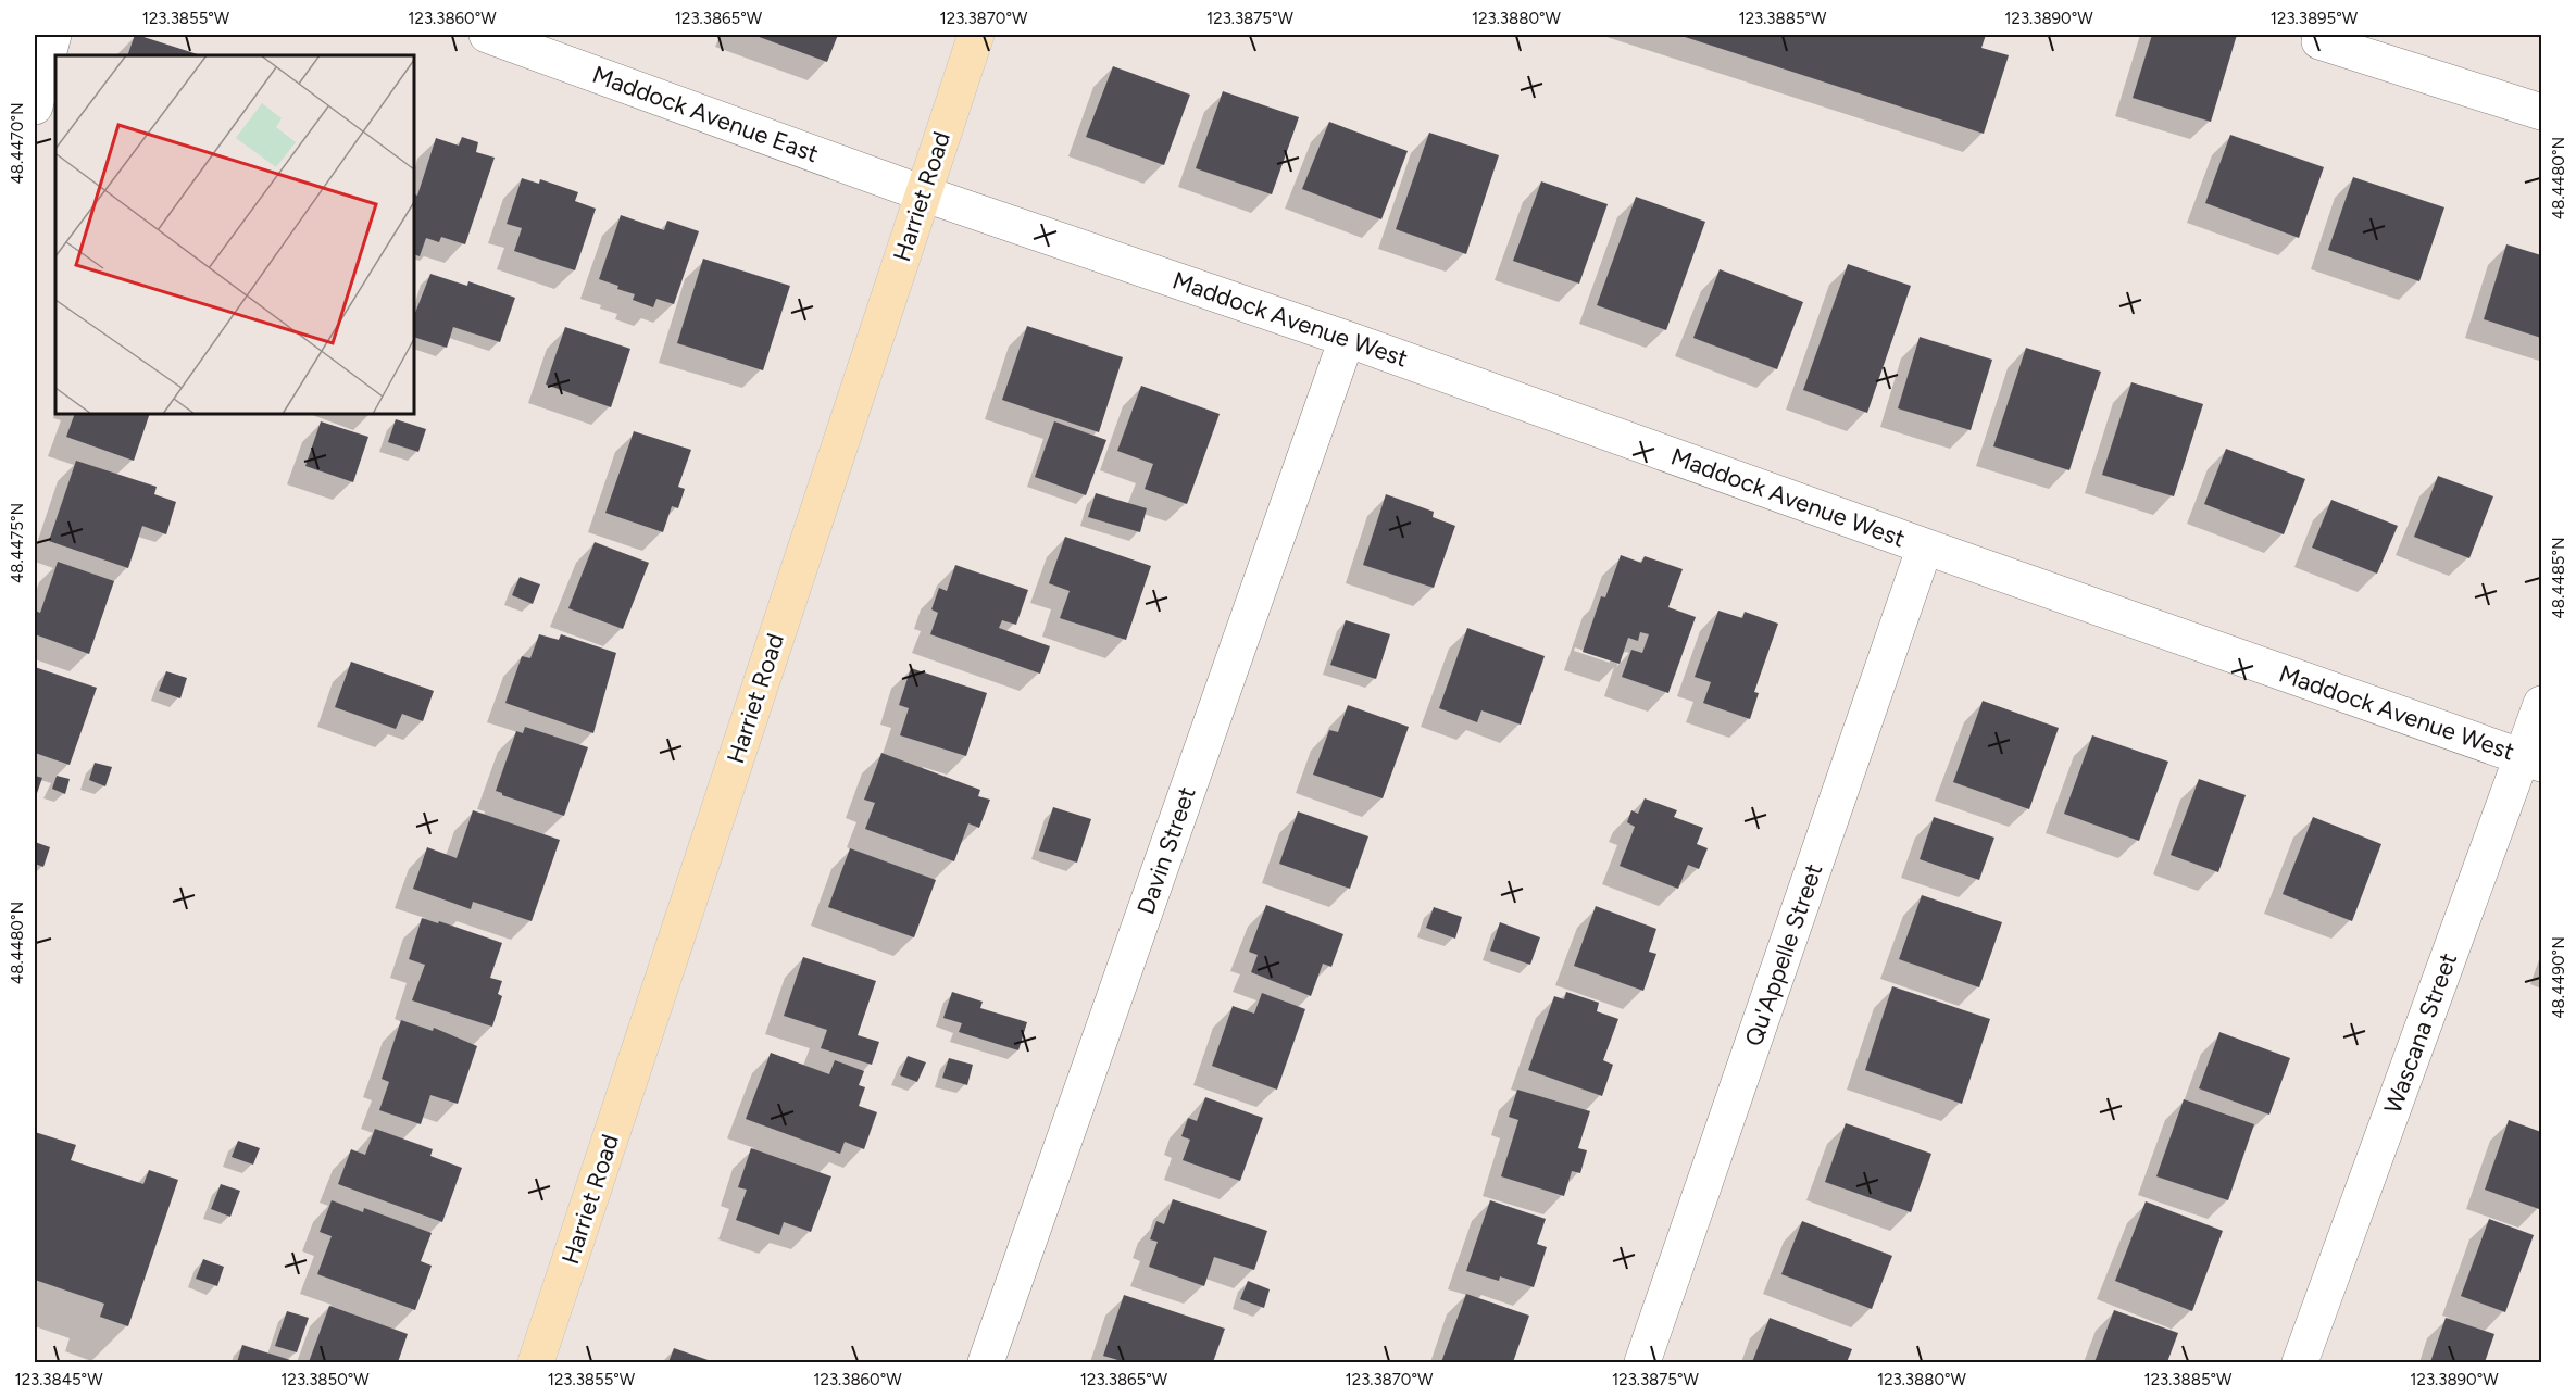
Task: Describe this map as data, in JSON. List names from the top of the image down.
{
  "streets": {
    "main road": ["Harriet Road"],
    "street": [
      "Maddock Avenue East",
      "Maddock Avenue West",
      "Davin Street",
      "Qu'Appelle Street",
      "Wascana Street"
    ]
  },
  "crossings": [
    ["Maddock Avenue East", "Harriet Road"],
    ["Maddock Avenue East", "Maddock Avenue West"],
    ["Harriet Road", "Maddock Avenue West"],
    ["Maddock Avenue West", "Davin Street"],
    ["Maddock Avenue West", "Qu'Appelle Street"],
    ["Maddock Avenue West", "Wascana Street"]
  ],
  "coordinates": [
    "123.3855°W",
    "123.3860°W",
    "123.3865°W",
    "123.3870°W",
    "123.3875°W",
    "123.3880°W",
    "123.3885°W",
    "123.3890°W",
    "123.3895°W",
    "48.4470°N",
    "48.4480°N",
    "48.4475°N",
    "48.4485°N",
    "48.4490°N",
    "123.3845°W",
    "123.3850°W"
  ]
}
